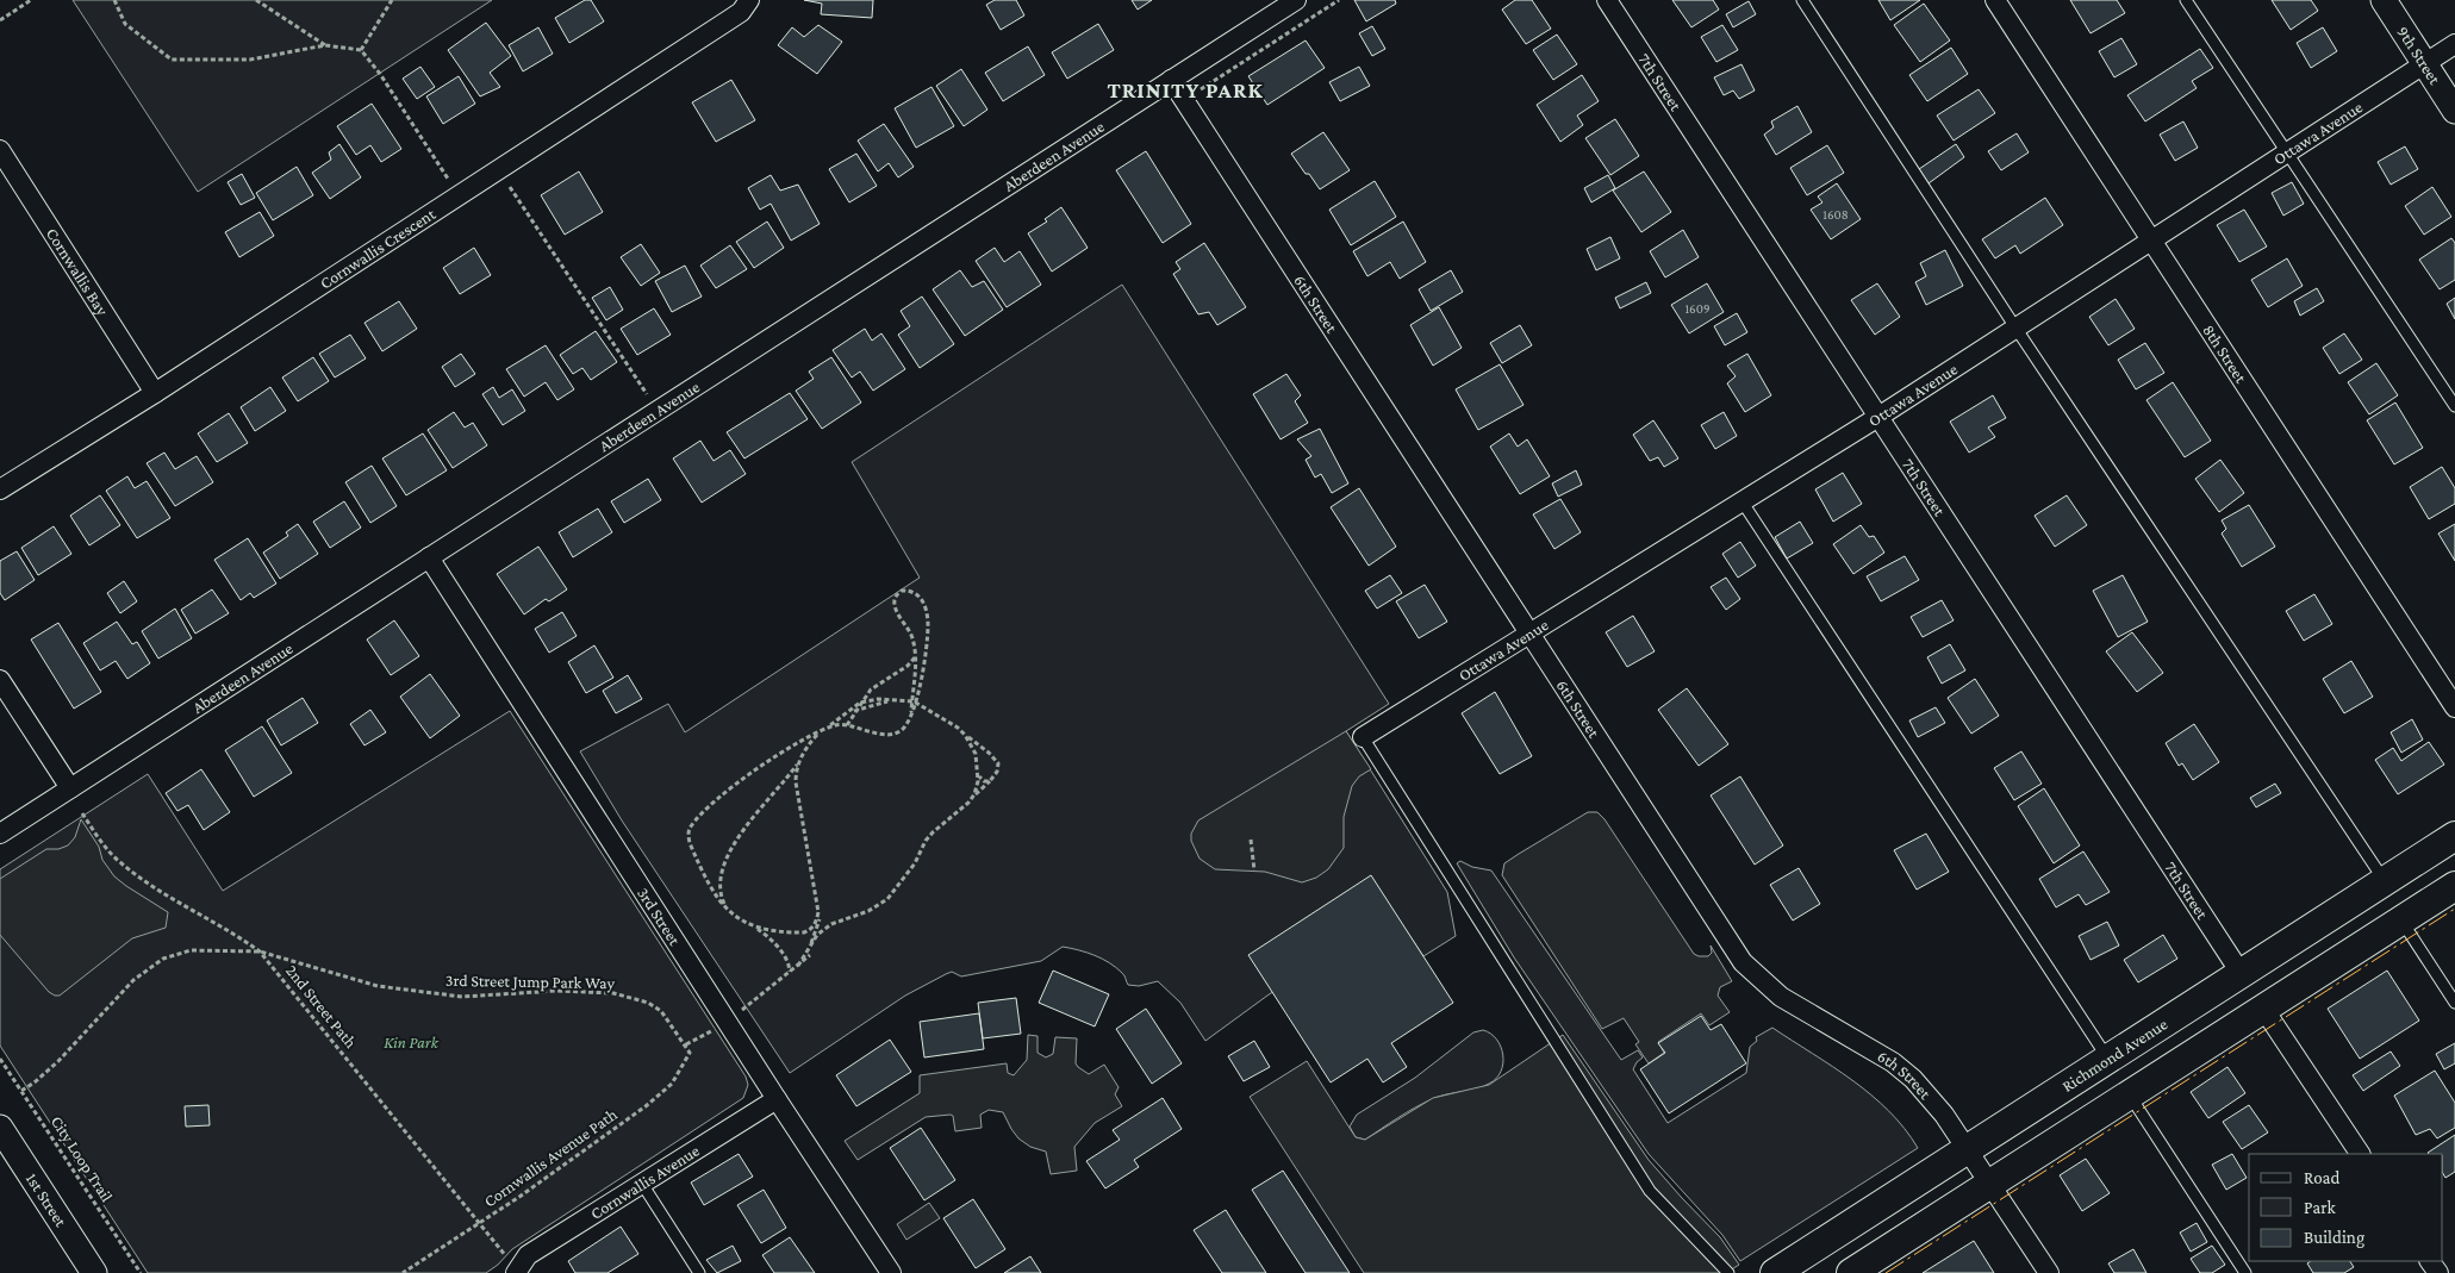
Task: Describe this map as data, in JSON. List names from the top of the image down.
{
  "streets": {
    "main road": ["Richmond Avenue"],
    "street": [
      "9th Street",
      "7th Street",
      "Ottawa Avenue",
      "Aberdeen Avenue",
      "Cornwallis Crescent",
      "Cornwallis Bay",
      "6th Street",
      "8th Street",
      "3rd Street",
      "Cornwallis Avenue",
      "1st Street"
    ],
    "path": [
      "3rd Street Jump Park Way",
      "2nd Street Path",
      "Cornwallis Avenue Path",
      "City Loop Trail"
    ]
  },
  "crossings": [
    ["9th Street", "Ottawa Avenue"],
    ["7th Street", "Ottawa Avenue"],
    ["7th Street", "Richmond Avenue"],
    ["Ottawa Avenue", "6th Street"],
    ["Ottawa Avenue", "8th Street"],
    ["Aberdeen Avenue", "6th Street"],
    ["Aberdeen Avenue", "3rd Street"],
    ["Cornwallis Crescent", "Cornwallis Bay"],
    ["6th Street", "Richmond Avenue"],
    ["3rd Street", "Cornwallis Avenue"],
    ["3rd Street Jump Park Way", "2nd Street Path"],
    ["3rd Street Jump Park Way", "Cornwallis Avenue Path"],
    ["3rd Street Jump Park Way", "City Loop Trail"],
    ["2nd Street Path", "Cornwallis Avenue Path"],
    ["2nd Street Path", "Cornwallis Avenue"]
  ],
  "districts": ["TRINITY PARK"],
  "parks": ["Kin Park"],
  "house_numbers": ["1608", "1609"],
  "legend": ["Road", "Park", "Building"]
}
